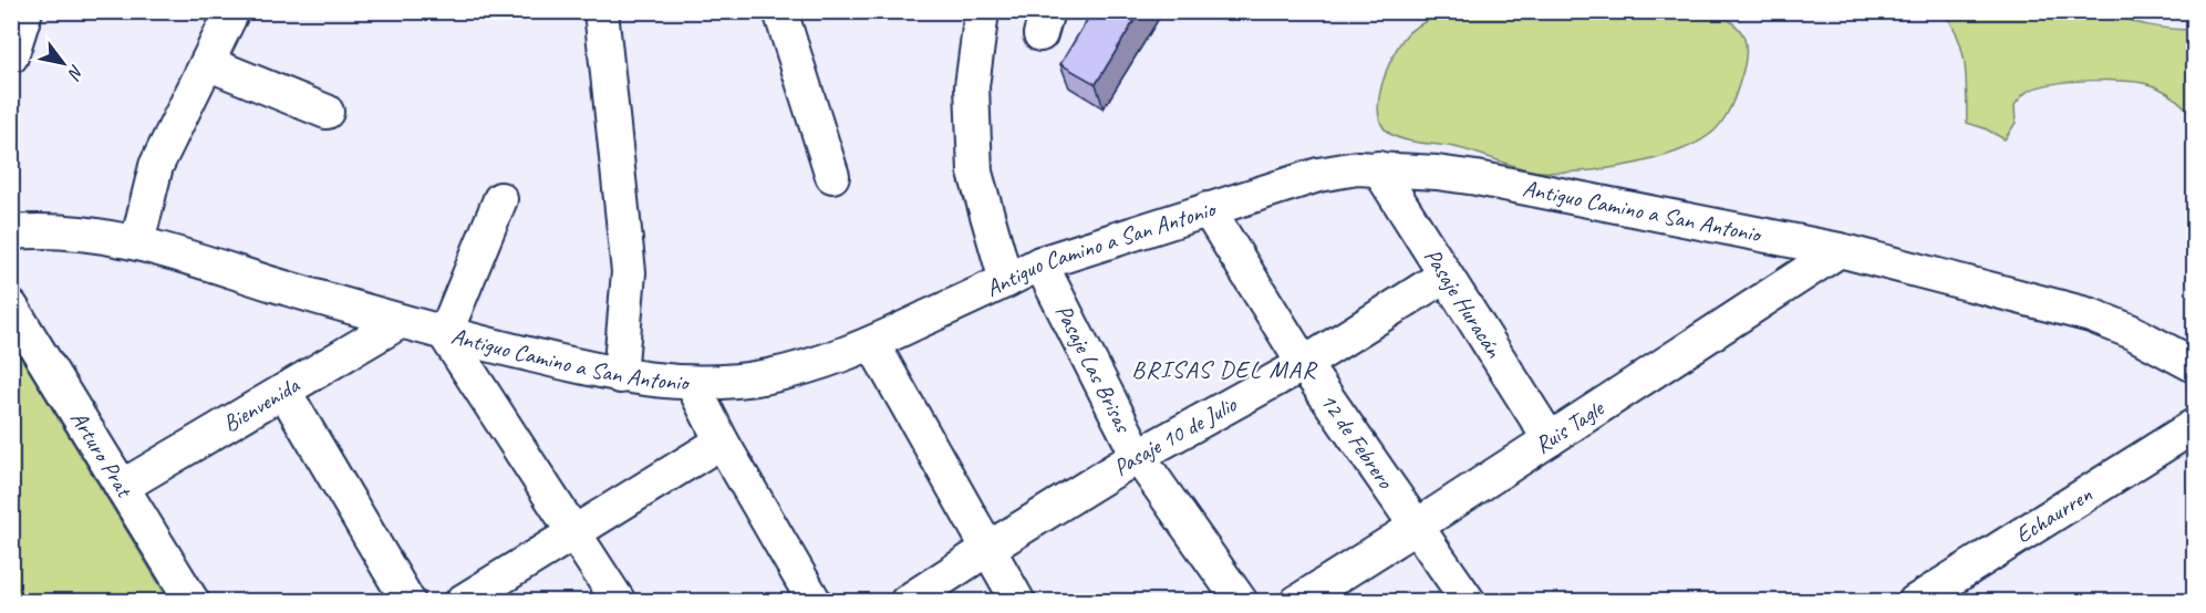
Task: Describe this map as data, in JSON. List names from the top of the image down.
{
  "streets": {
    "street": [
      "Antiguo Camino a San Antonio",
      "Pasaje Huracán",
      "Pasaje Las Brisas",
      "Bienvenida",
      "Ruis Tagle",
      "Pasaje 10 de Julio",
      "12 de Febrero",
      "Arturo Prat",
      "Echaurren"
    ]
  },
  "crossings": [
    ["Antiguo Camino a San Antonio", "Pasaje Huracán"],
    ["Antiguo Camino a San Antonio", "Pasaje Las Brisas"],
    ["Antiguo Camino a San Antonio", "Bienvenida"],
    ["Antiguo Camino a San Antonio", "Ruis Tagle"],
    ["Antiguo Camino a San Antonio", "12 de Febrero"],
    ["Pasaje Huracán", "Ruis Tagle"],
    ["Pasaje Huracán", "Pasaje 10 de Julio"],
    ["Pasaje Las Brisas", "Pasaje 10 de Julio"],
    ["Bienvenida", "Arturo Prat"],
    ["Ruis Tagle", "12 de Febrero"],
    ["Pasaje 10 de Julio", "12 de Febrero"]
  ],
  "districts": ["BRISAS DEL MAR"],
  "north": "bottom right"
}
